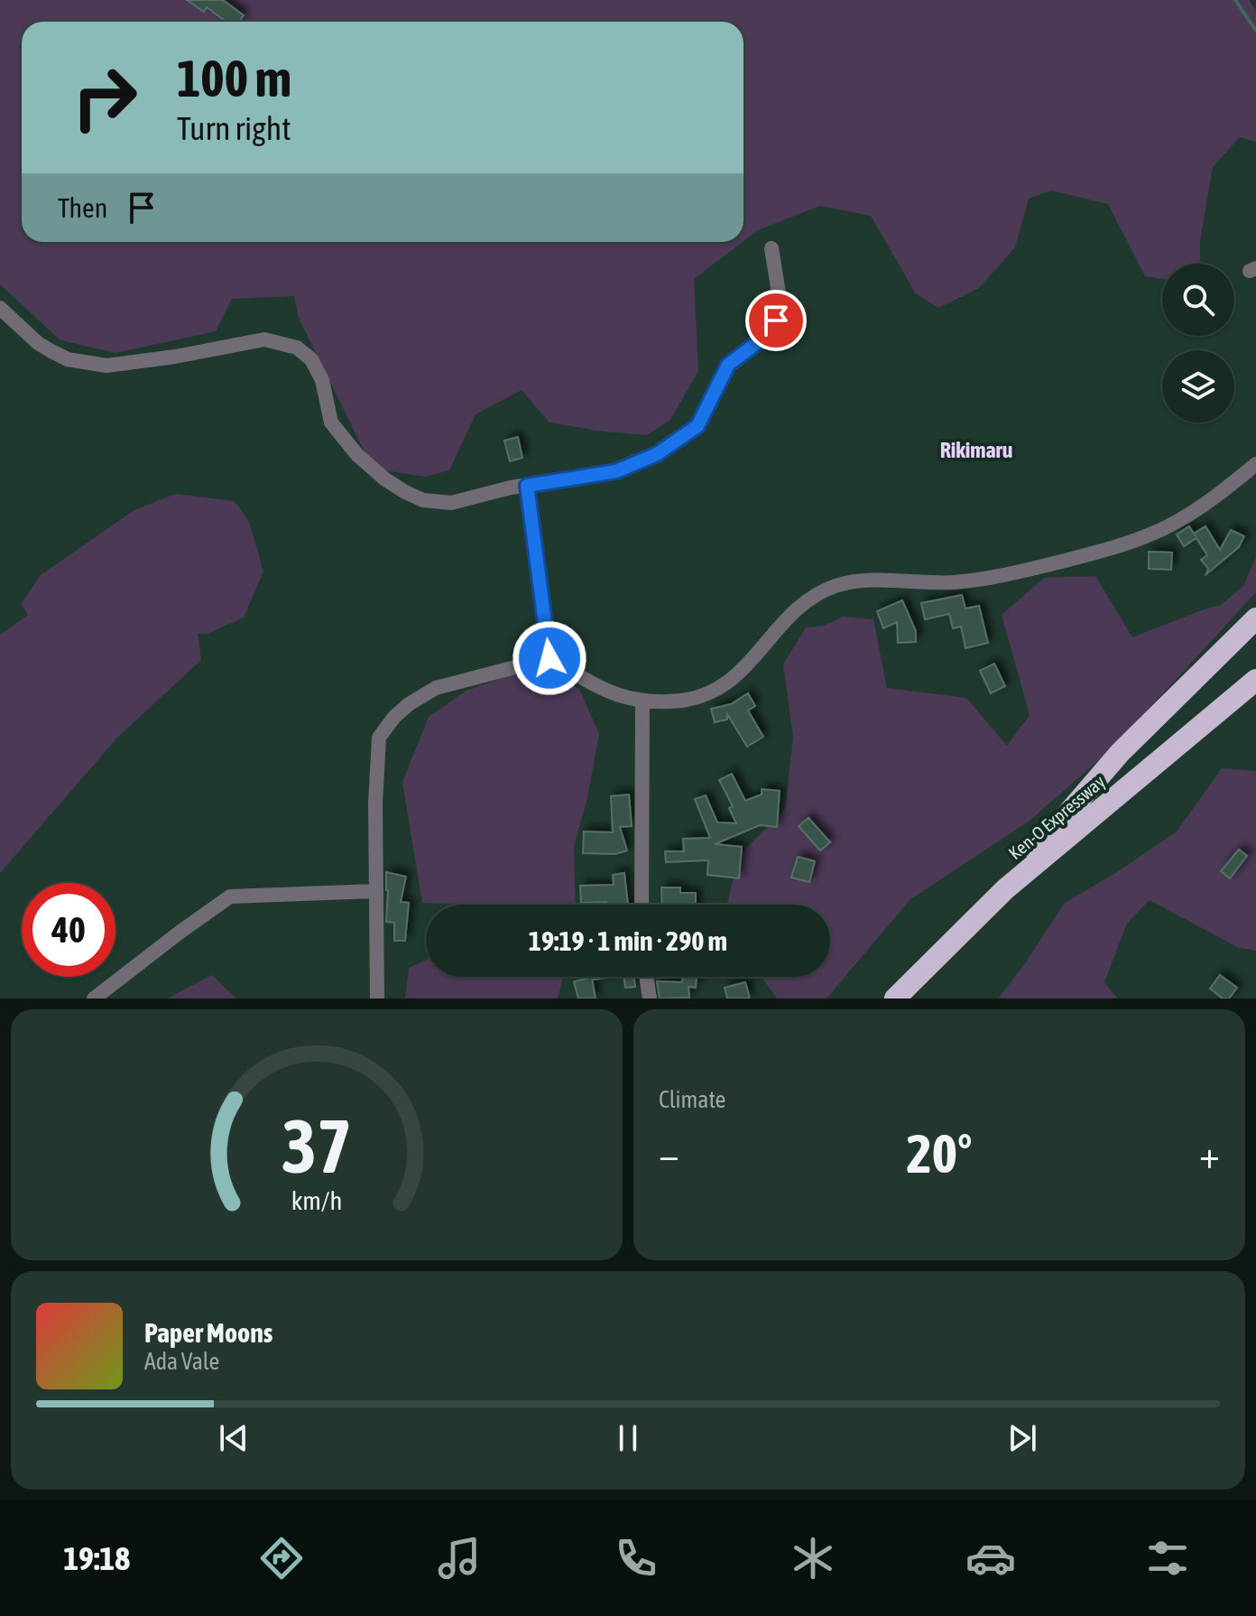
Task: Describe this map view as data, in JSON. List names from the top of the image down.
{
  "streets": {
    "highway": ["Ken-O Expressway"]
  },
  "districts": ["Rikimaru"],
  "page": {
    "turn": ["100 m", "Turn right"],
    "then": "Then",
    "limit": "40",
    "trip": "19:19 · 1 min · 290 m",
    "tile": "Climate",
    "heat": ["−", "20°", "+"],
    "song": ["Paper Moons", "Ada Vale"],
    "tabs": "19:18",
    "gauge": ["37", "km/h"]
  }
}
